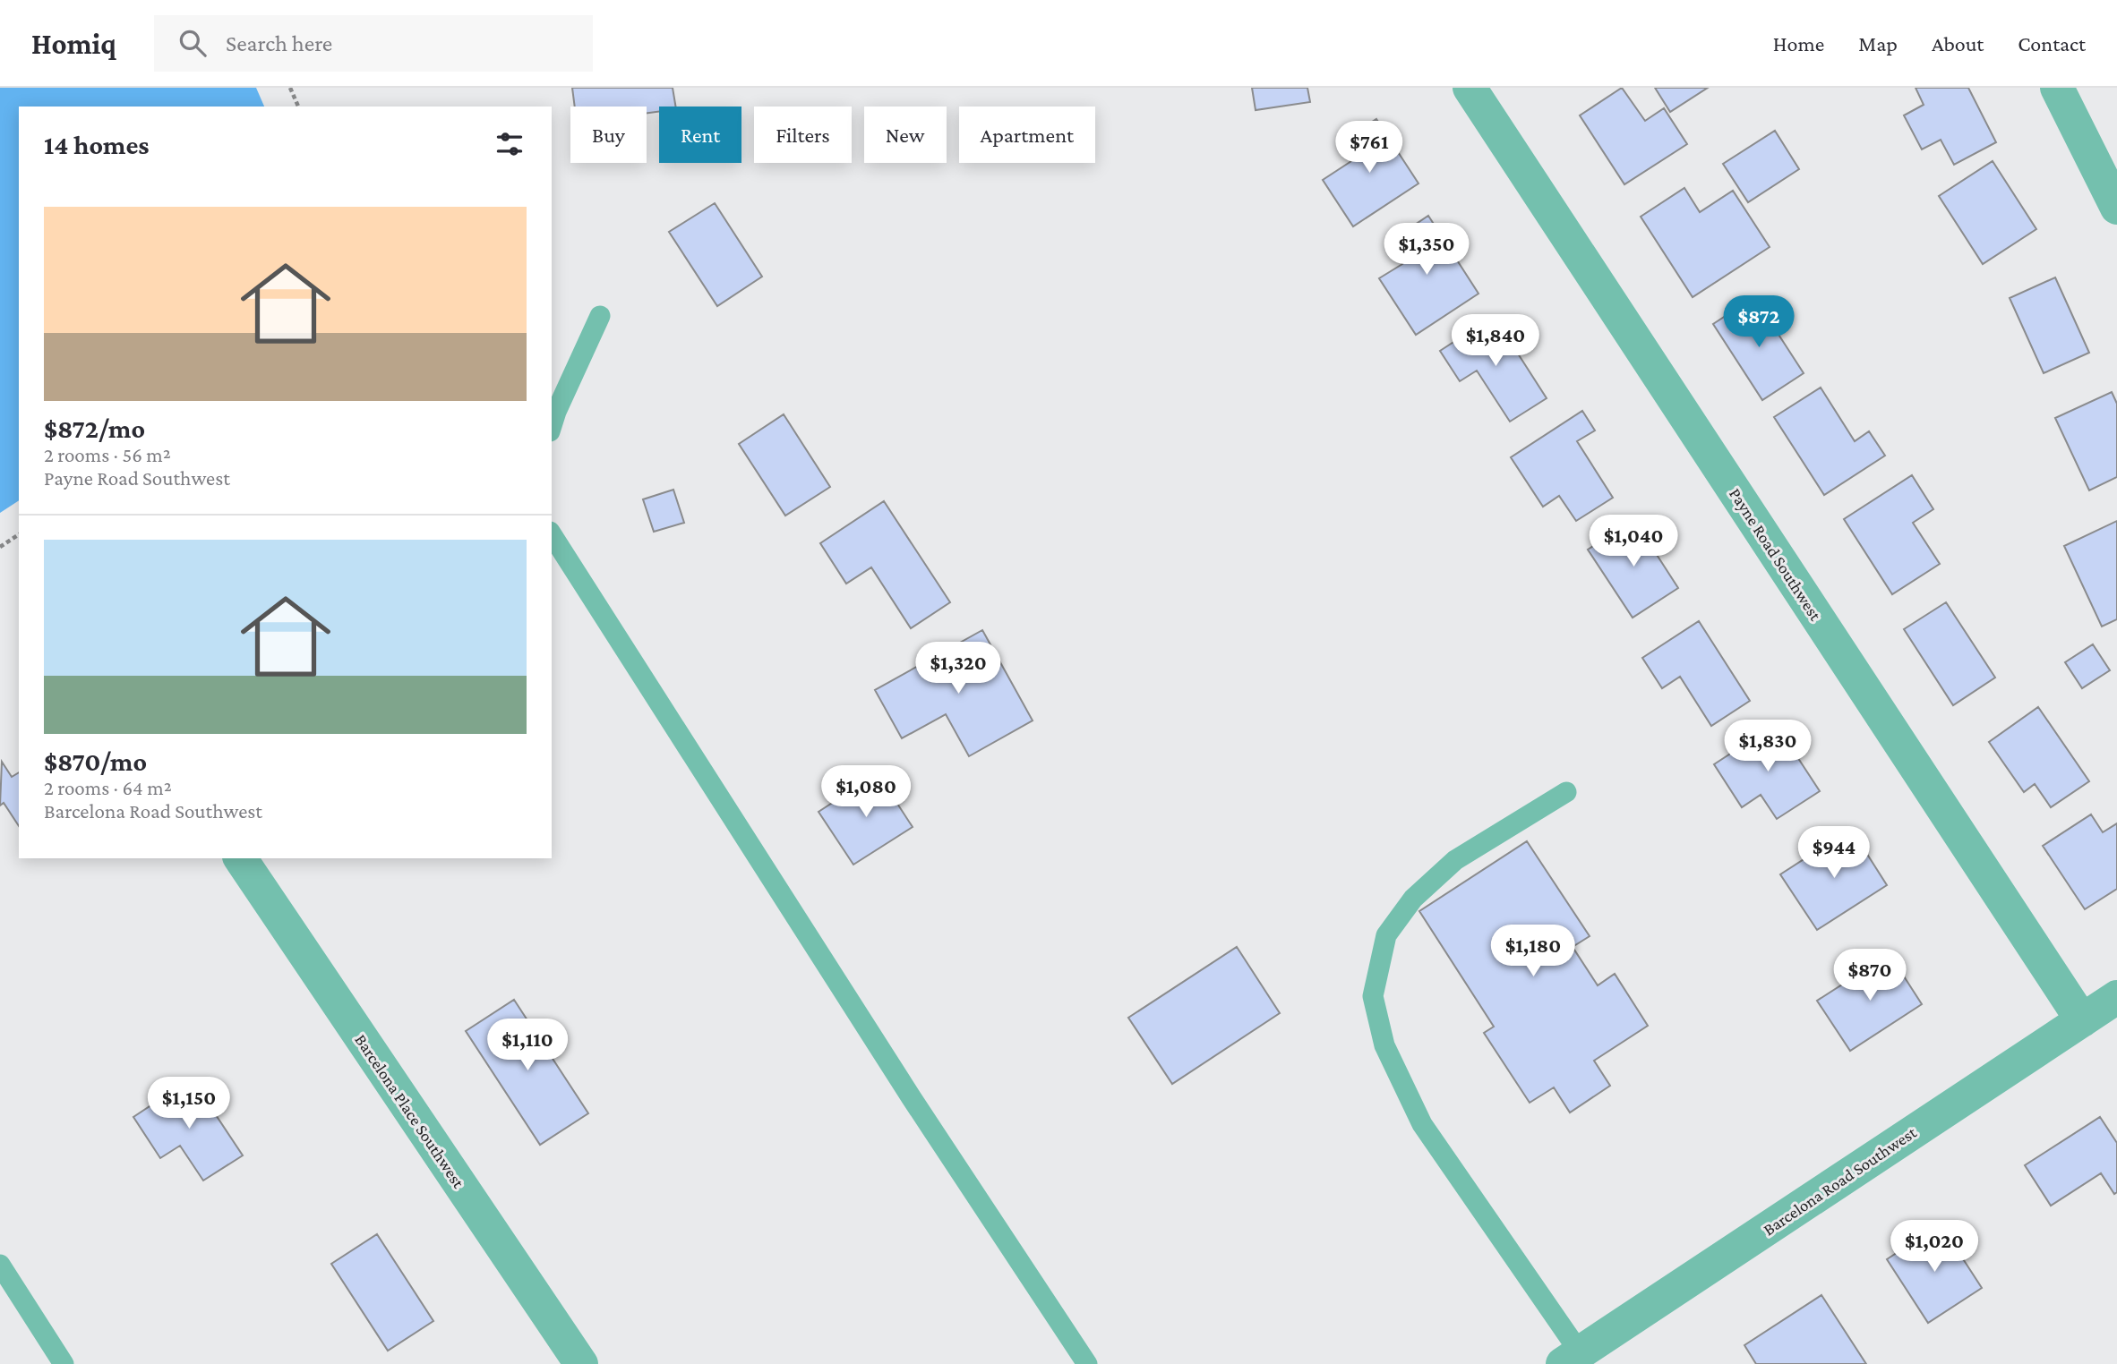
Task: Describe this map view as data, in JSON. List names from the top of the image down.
{
  "streets": {
    "street": ["Payne Road Southwest", "Barcelona Place Southwest", "Barcelona Road Southwest"]
  },
  "crossings": [
    ["Payne Road Southwest", "Barcelona Road Southwest"]
  ],
  "page": {
    "header": "Homiq",
    "search": "Search here",
    "nav": [
      "Home",
      "Map",
      "About",
      "Contact"
    ],
    "chip": [
      "Buy",
      "Rent",
      "Filters",
      "New",
      "Apartment"
    ],
    "heading": "14 homes",
    "price": [
      "$761",
      "$1,350",
      "$872",
      "$1,840",
      "$1,040",
      "$1,320",
      "$1,830",
      "$1,080",
      "$944",
      "$1,180",
      "$870",
      "$1,110",
      "$1,150",
      "$1,020"
    ],
    "list": [
      {
        "name": "$872/mo",
        "note": "2 rooms · 56 m² · Payne Road Southwest"
      },
      {
        "name": "$870/mo",
        "note": "2 rooms · 64 m² · Barcelona Road Southwest"
      }
    ]
  }
}
